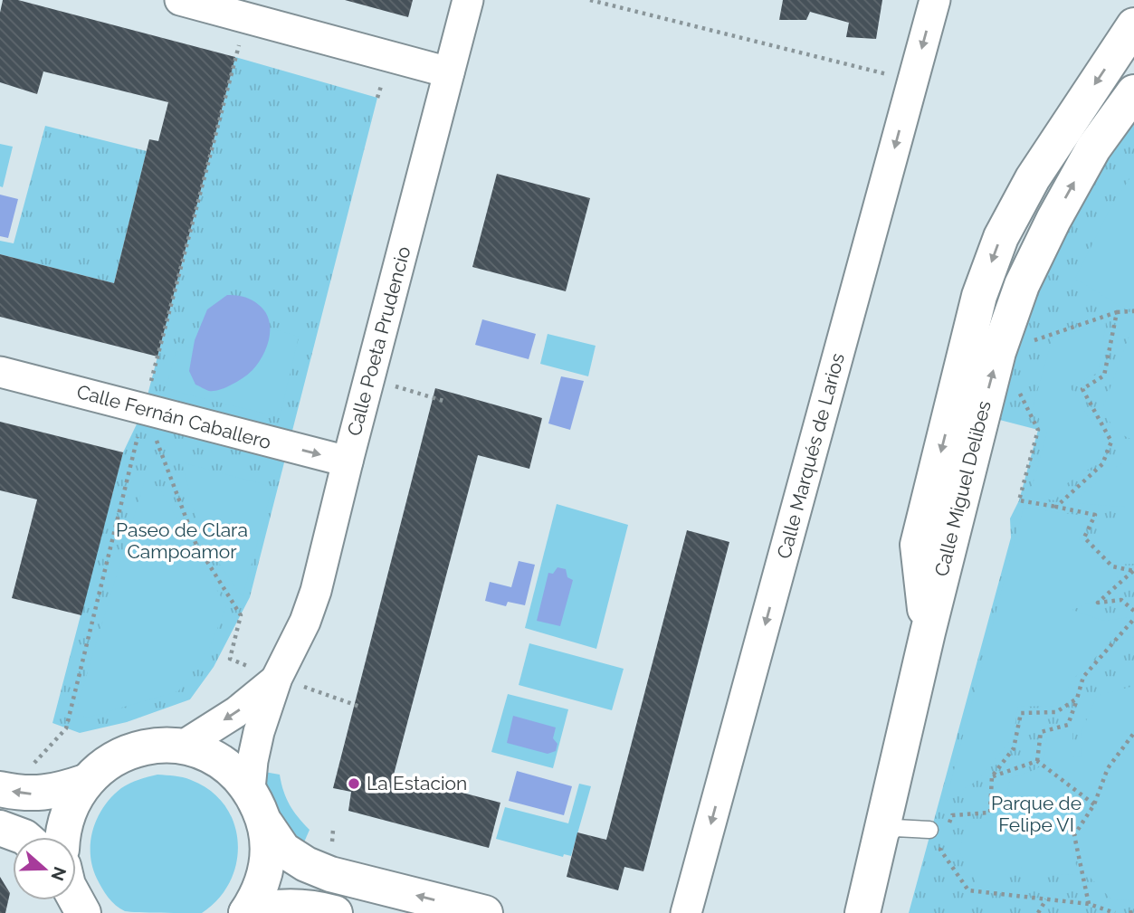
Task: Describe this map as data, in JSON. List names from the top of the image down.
{
  "streets": {
    "main road": ["Calle Miguel Delibes"],
    "street": ["Calle Poeta Prudencio", "Calle Fernán Caballero", "Calle Marqués de Larios"]
  },
  "crossings": [
    ["Calle Poeta Prudencio", "Calle Fernán Caballero"]
  ],
  "one_way": ["Calle Fernán Caballero", "Calle Marqués de Larios"],
  "parks": ["Paseo de Clara Campoamor", "Parque de Felipe VI"],
  "places": ["La Estacion"],
  "north": "right"
}
